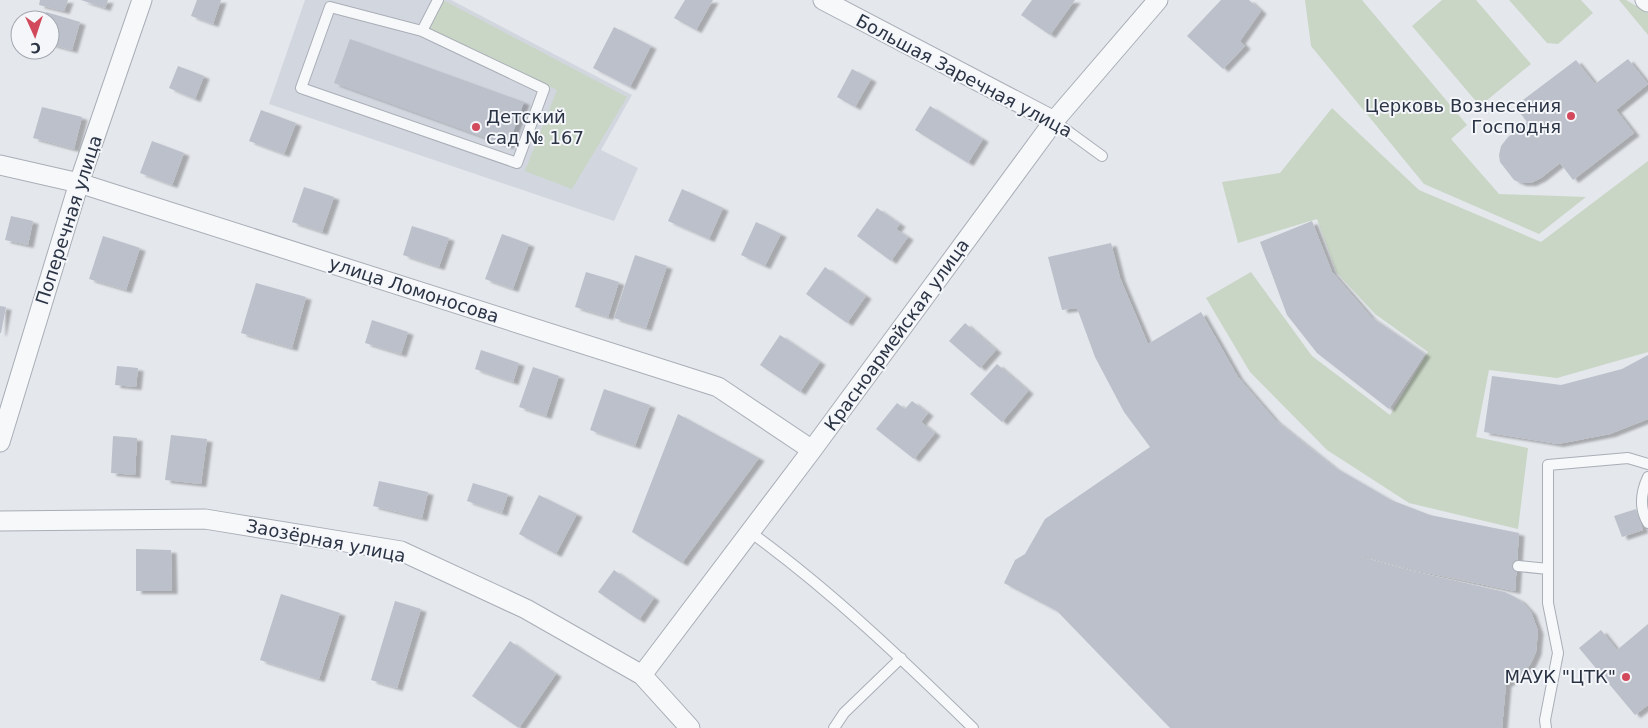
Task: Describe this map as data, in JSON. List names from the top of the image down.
{
  "streets": {
    "street": [
      "Большая Заречная улица",
      "Поперечная улица",
      "улица Ломоносова",
      "Красноармейская улица",
      "Заозёрная улица"
    ]
  },
  "crossings": [
    ["Большая Заречная улица", "Красноармейская улица"],
    ["Поперечная улица", "улица Ломоносова"],
    ["улица Ломоносова", "Красноармейская улица"],
    ["Красноармейская улица", "Заозёрная улица"]
  ],
  "places": ["Церковь Вознесения Господня", "Детский сад № 167", "МАУК \"ЦТК\""],
  "north": "bottom"
}
